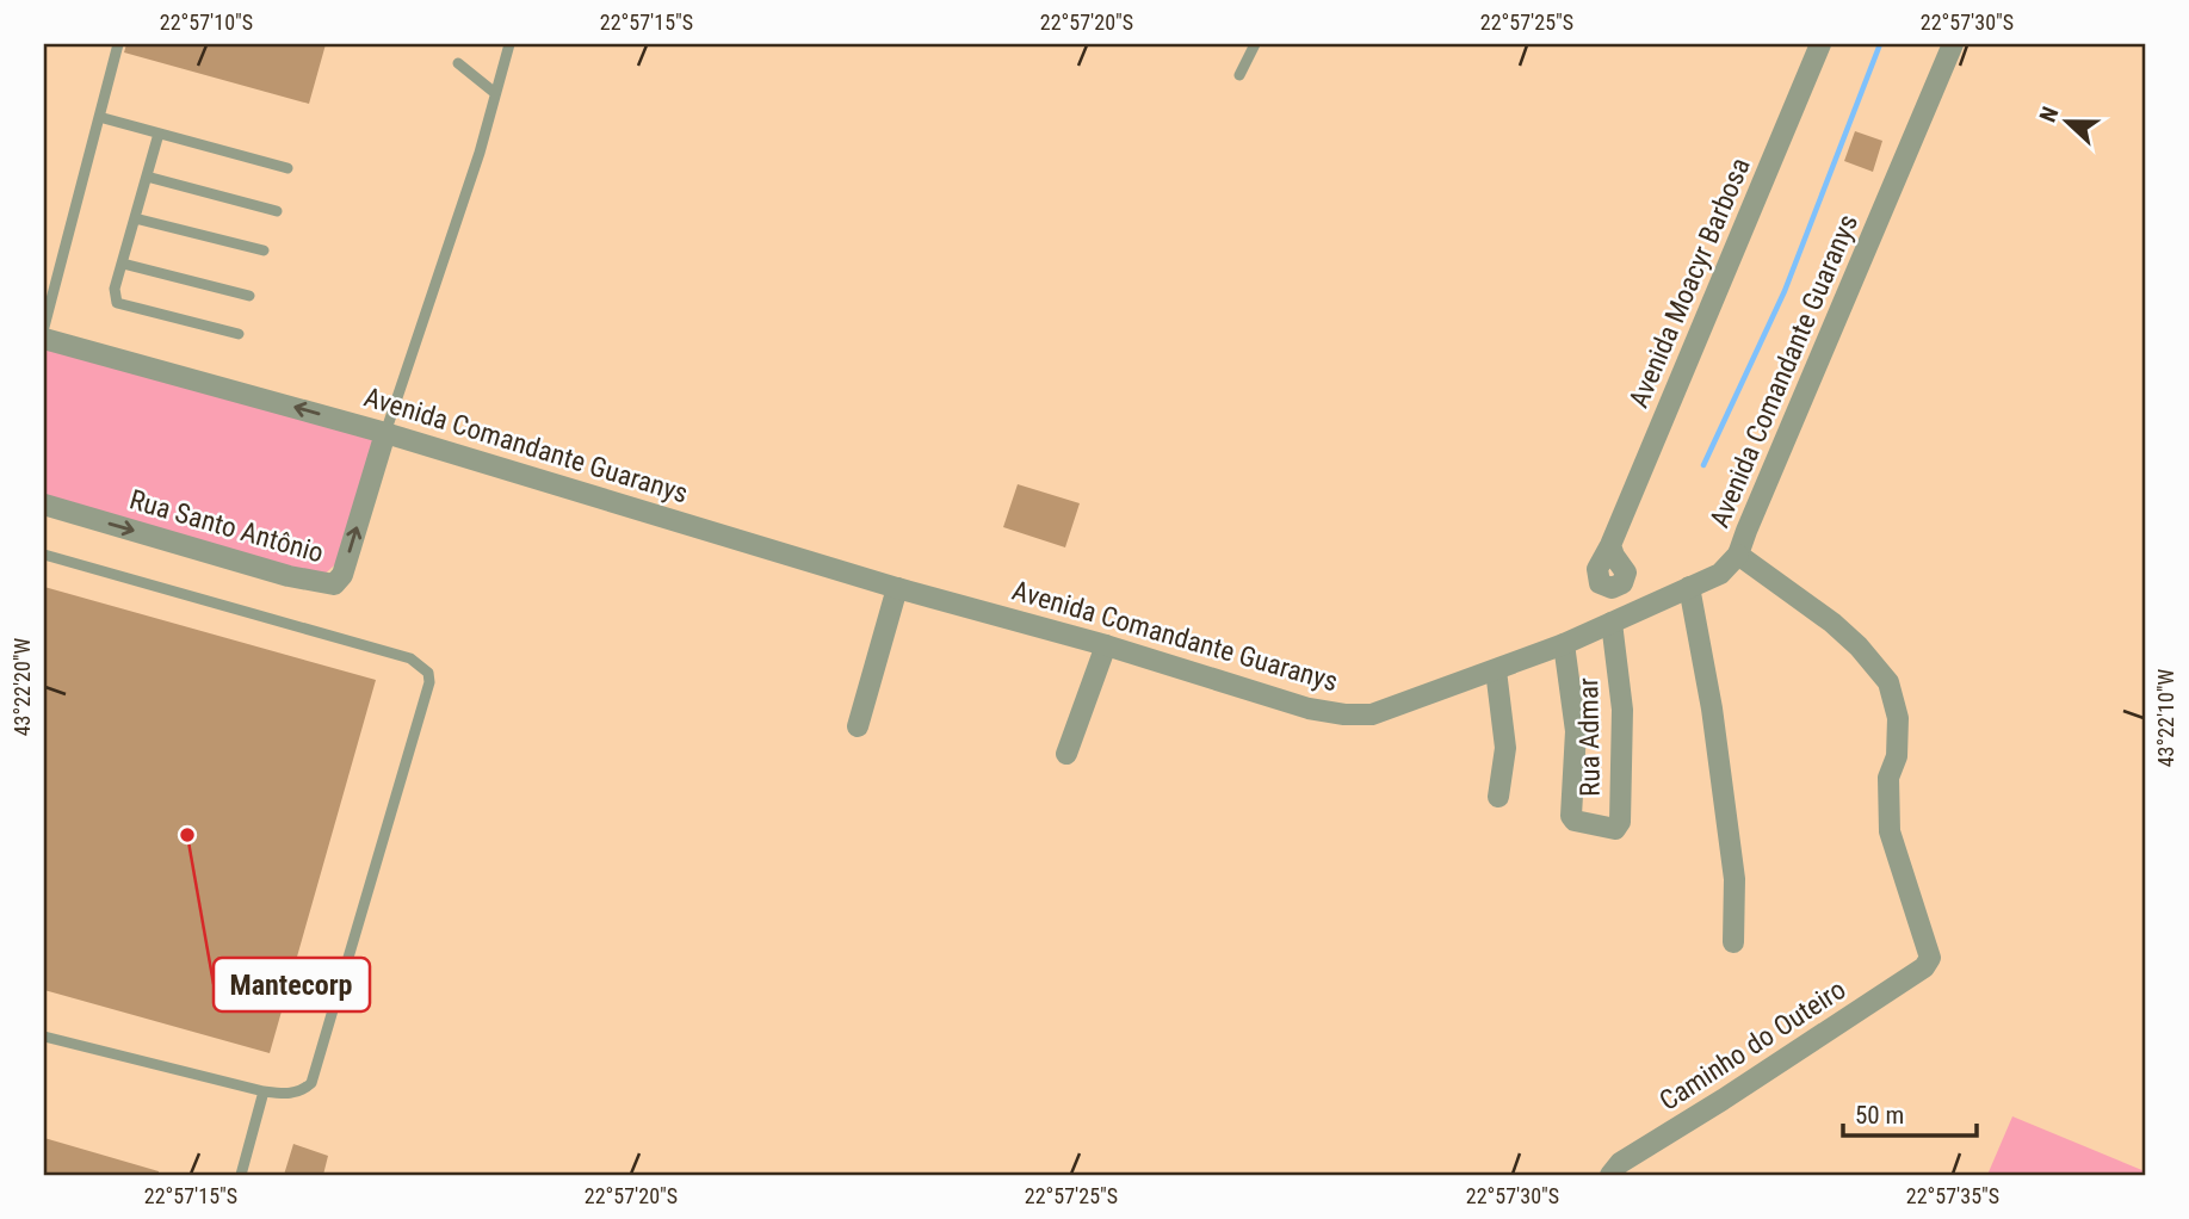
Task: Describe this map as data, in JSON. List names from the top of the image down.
{
  "streets": {
    "street": [
      "Avenida Moacyr Barbosa",
      "Avenida Comandante Guaranys",
      "Rua Santo Antônio",
      "Rua Admar",
      "Caminho do Outeiro"
    ]
  },
  "crossings": [
    ["Avenida Comandante Guaranys", "Rua Santo Antônio"],
    ["Avenida Comandante Guaranys", "Rua Admar"],
    ["Avenida Comandante Guaranys", "Caminho do Outeiro"]
  ],
  "places": ["Mantecorp"],
  "scale_bar": "50 m",
  "north": "left",
  "coordinates": [
    "22°57'10\"S",
    "22°57'15\"S",
    "22°57'20\"S",
    "22°57'25\"S",
    "22°57'30\"S",
    "43°22'20\"W",
    "43°22'10\"W",
    "22°57'35\"S"
  ]
}
